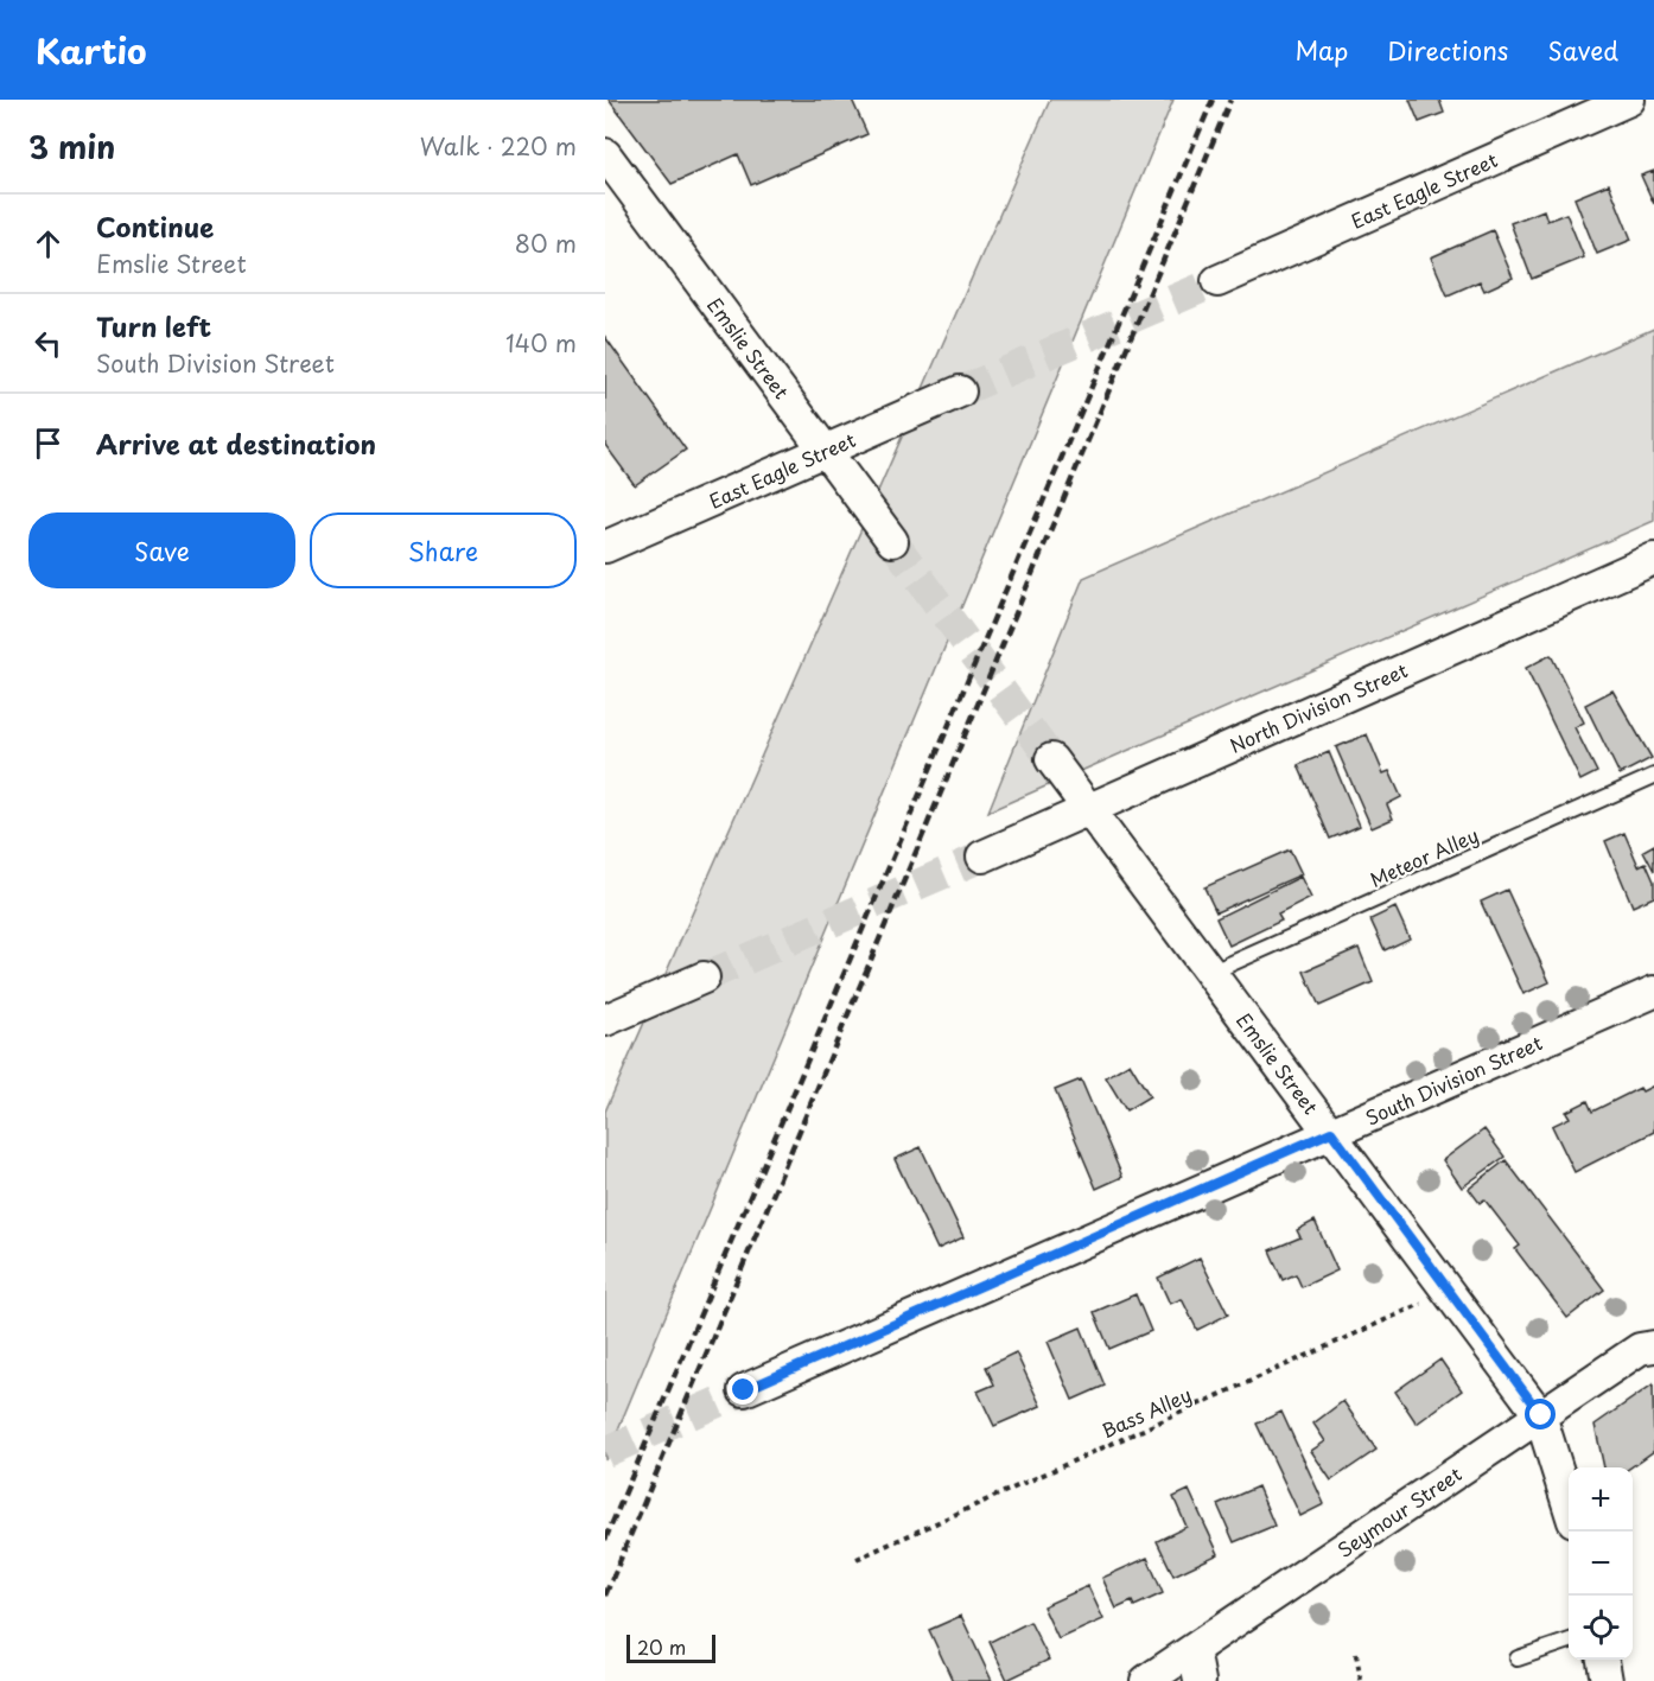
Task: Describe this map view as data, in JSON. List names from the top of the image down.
{
  "streets": {
    "street": [
      "East Eagle Street",
      "Emslie Street",
      "North Division Street",
      "South Division Street",
      "Seymour Street"
    ],
    "lane": ["Meteor Alley"],
    "path": ["Bass Alley"]
  },
  "crossings": [
    ["East Eagle Street", "Emslie Street"],
    ["Emslie Street", "North Division Street"],
    ["Emslie Street", "Meteor Alley"],
    ["Emslie Street", "South Division Street"],
    ["Emslie Street", "Bass Alley"],
    ["Emslie Street", "Seymour Street"]
  ],
  "scale_bar": "20 m",
  "page": {
    "header": "Kartio",
    "nav": ["Map", "Directions", "Saved"],
    "heading": ["3 min", "Walk · 220 m"],
    "list": [
      ["Continue", "Emslie Street", "80 m"],
      ["Turn left", "South Division Street", "140 m"],
      "Arrive at destination"
    ],
    "buttons": ["Save", "Share"],
    "map_buttons": ["+", "−"],
    "scale": "20 m"
  }
}
